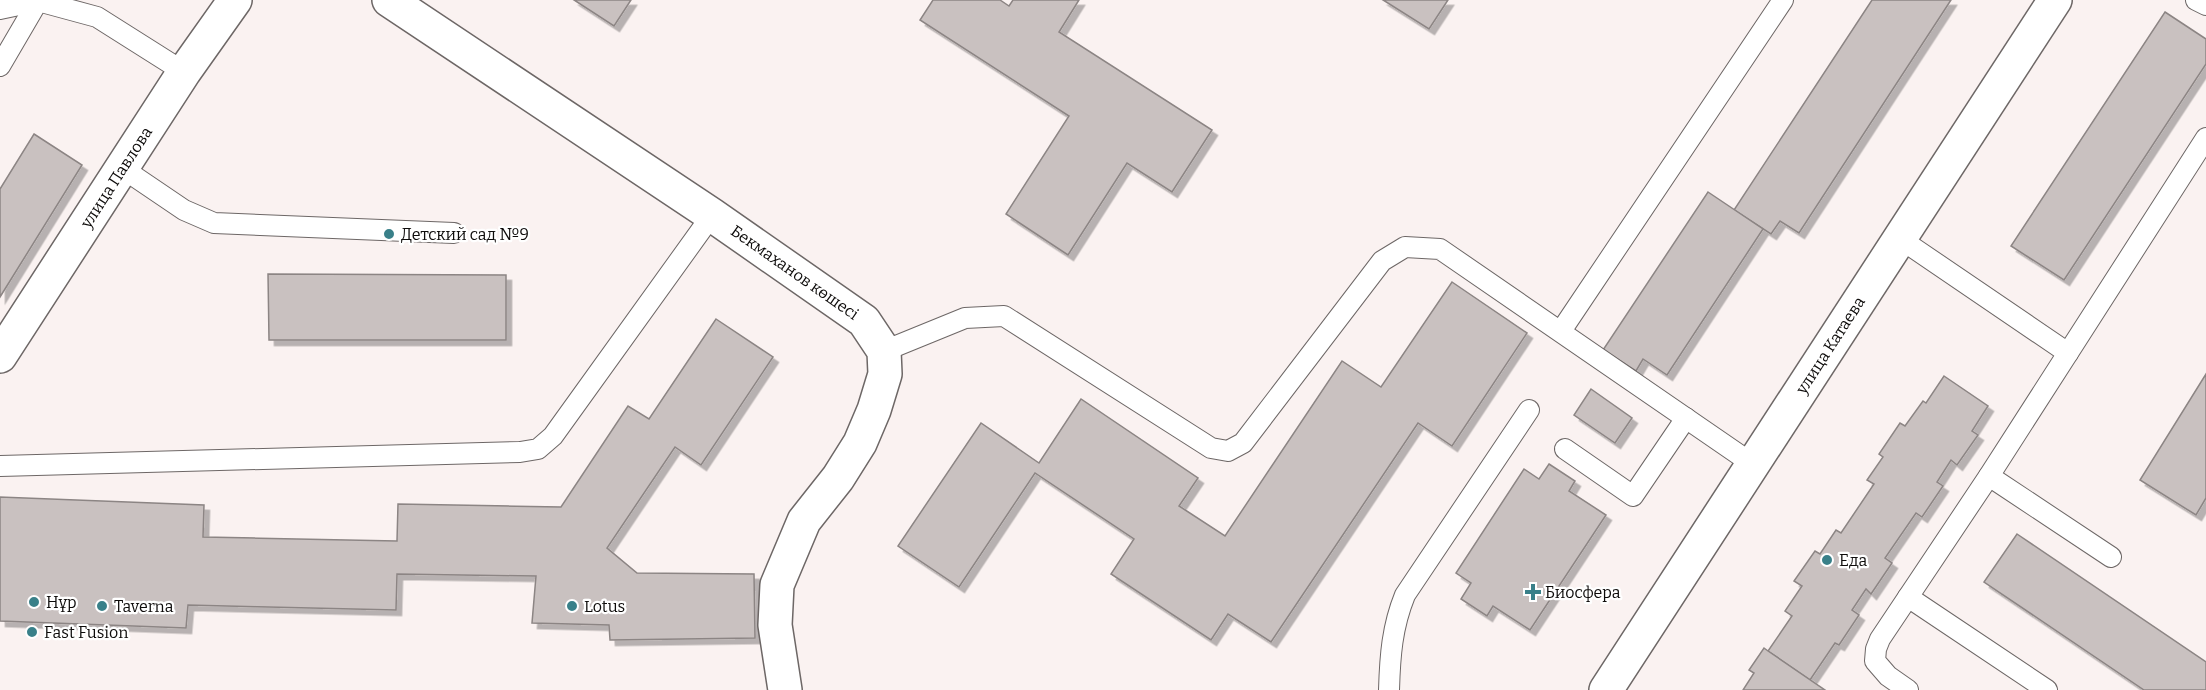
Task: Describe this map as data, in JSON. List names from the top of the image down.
{
  "streets": {
    "street": ["улица Павлова", "Бекмаханов көшесі", "улица Катаева"]
  },
  "places": {
    "other": [
      "Детский сад №9",
      "Еда",
      "Нұр",
      "Taverna",
      "Lotus",
      "Fast Fusion"
    ],
    "health": ["Биосфера"]
  }
}
